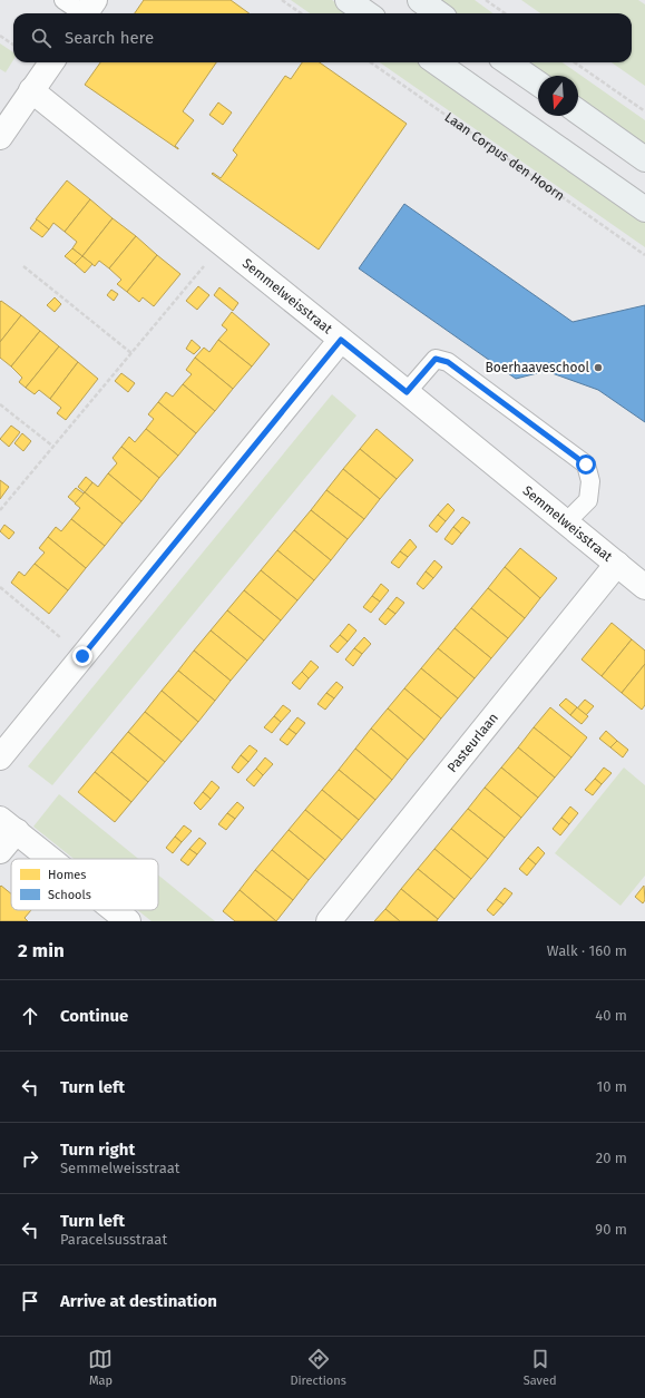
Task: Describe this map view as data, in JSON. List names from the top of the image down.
{
  "streets": {
    "street": ["Semmelweisstraat", "Pasteurlaan"],
    "path": ["Laan Corpus den Hoorn"]
  },
  "crossings": [
    ["Semmelweisstraat", "Pasteurlaan"]
  ],
  "places": ["Boerhaaveschool"],
  "legend": ["Homes", "Schools"],
  "north": "bottom",
  "page": {
    "search": "Search here",
    "heading": ["2 min", "Walk · 160 m"],
    "list": [
      ["Continue", "40 m"],
      ["Turn left", "10 m"],
      ["Turn right", "Semmelweisstraat", "20 m"],
      ["Turn left", "Paracelsusstraat", "90 m"],
      "Arrive at destination"
    ],
    "nav": ["Map", "Directions", "Saved"]
  }
}
